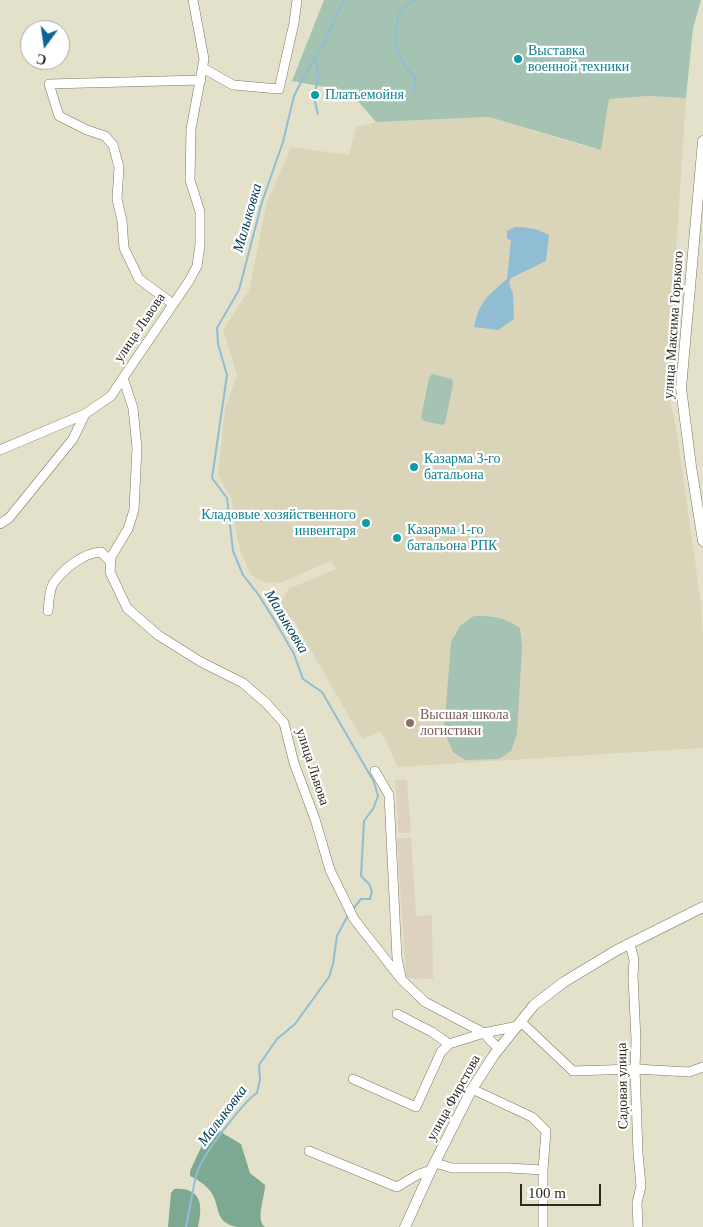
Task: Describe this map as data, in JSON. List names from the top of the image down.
{
  "streets": {
    "main road": ["улица Максима Горького", "улица Фирстова"],
    "street": ["улица Львова", "Садовая улица"]
  },
  "crossings": [
    ["улица Львова", "улица Фирстова"],
    ["Садовая улица", "улица Фирстова"]
  ],
  "water": ["Малыковка"],
  "places": [
    "Выставка военной техники",
    "Платьемойня",
    "Казарма 3-го батальона",
    "Кладовые хозяйственного инвентаря",
    "Казарма 1-го батальона РПК",
    "Высшая школа логистики"
  ],
  "scale_bar": "100 m",
  "north": "bottom"
}
